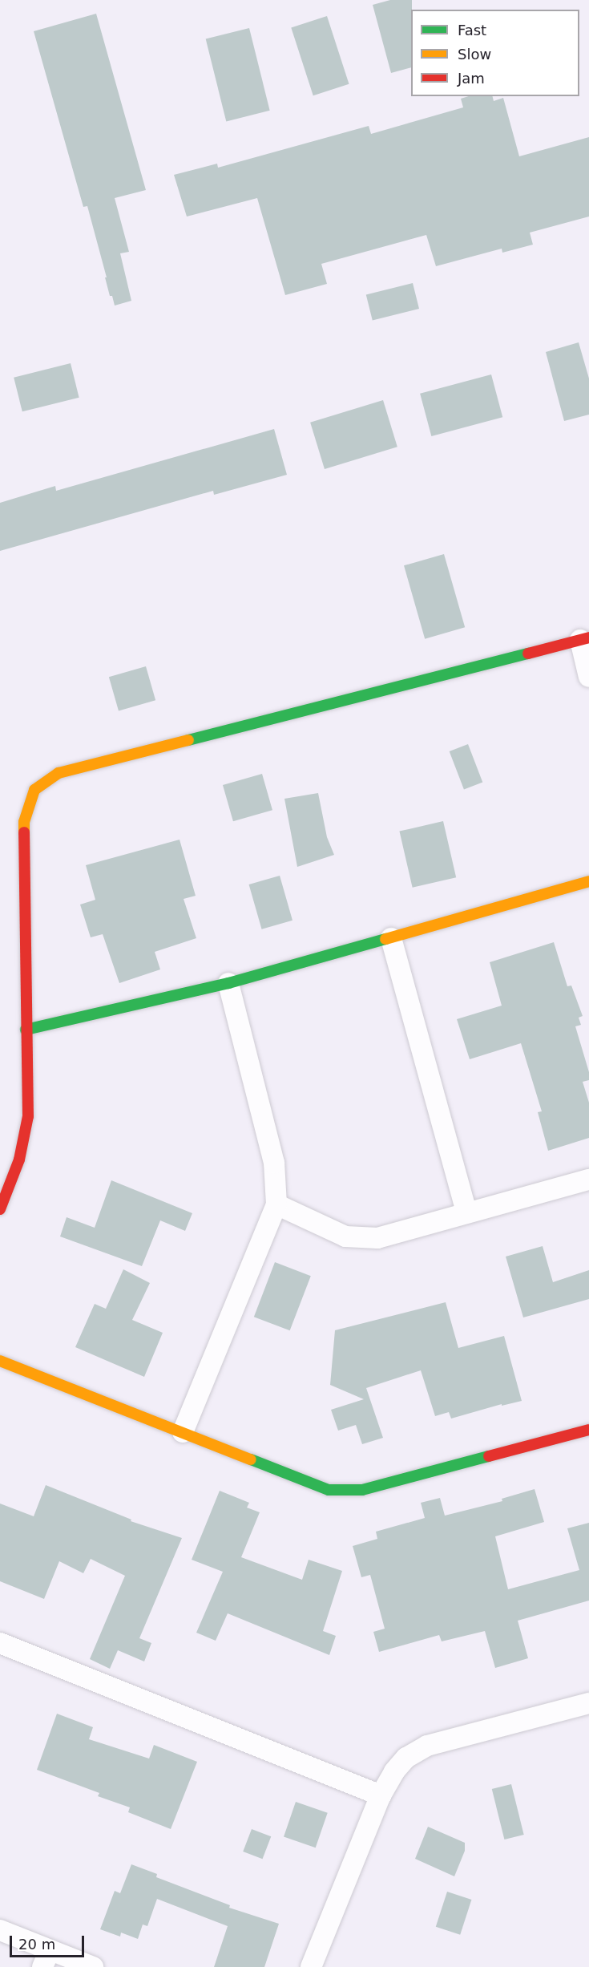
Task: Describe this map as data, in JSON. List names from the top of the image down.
{
  "legend": ["Fast", "Slow", "Jam"],
  "scale_bar": "20 m"
}
